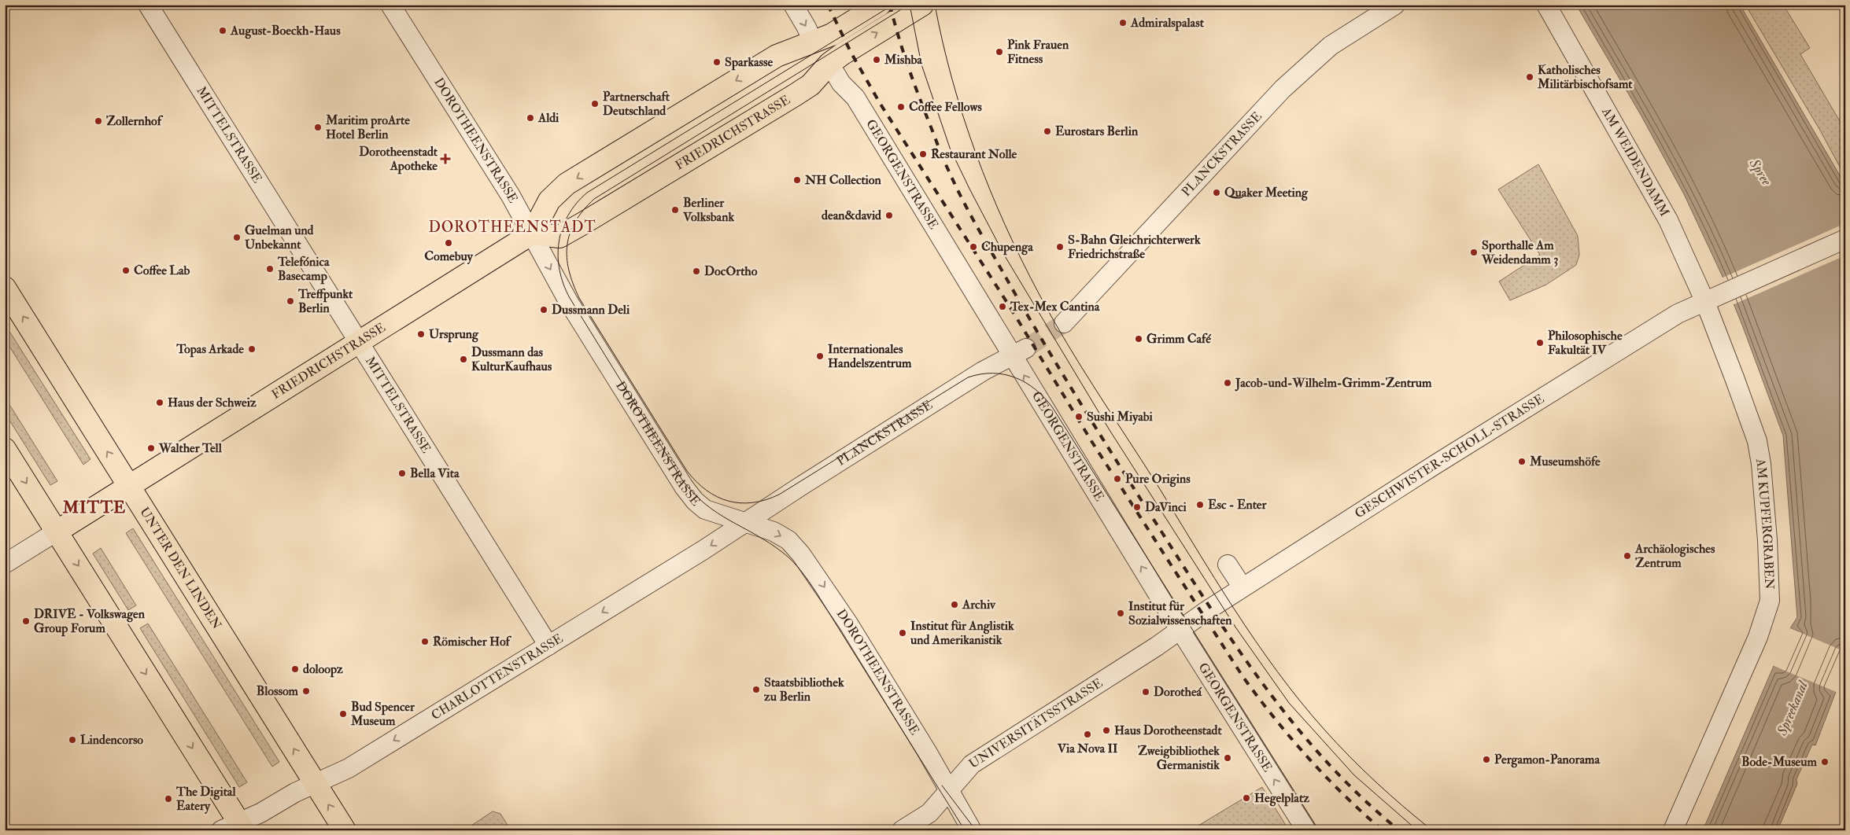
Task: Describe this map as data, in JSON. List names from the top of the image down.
{
  "streets": {
    "main road": ["FRIEDRICHSTRASSE", "UNTER DEN LINDEN"],
    "street": [
      "MITTELSTRASSE",
      "DOROTHEENSTRASSE",
      "PLANCKSTRASSE",
      "AM WEIDENDAMM",
      "GEORGENSTRASSE",
      "GESCHWISTER-SCHOLL-STRASSE",
      "AM KUPFERGRABEN",
      "CHARLOTTENSTRASSE",
      "UNIVERSITÄTSSTRASSE"
    ]
  },
  "crossings": [
    ["FRIEDRICHSTRASSE", "MITTELSTRASSE"],
    ["FRIEDRICHSTRASSE", "DOROTHEENSTRASSE"],
    ["FRIEDRICHSTRASSE", "GEORGENSTRASSE"],
    ["FRIEDRICHSTRASSE", "UNTER DEN LINDEN"],
    ["MITTELSTRASSE", "CHARLOTTENSTRASSE"],
    ["DOROTHEENSTRASSE", "PLANCKSTRASSE"],
    ["DOROTHEENSTRASSE", "CHARLOTTENSTRASSE"],
    ["DOROTHEENSTRASSE", "UNIVERSITÄTSSTRASSE"],
    ["PLANCKSTRASSE", "GEORGENSTRASSE"],
    ["PLANCKSTRASSE", "CHARLOTTENSTRASSE"],
    ["AM WEIDENDAMM", "GESCHWISTER-SCHOLL-STRASSE"],
    ["AM WEIDENDAMM", "AM KUPFERGRABEN"],
    ["GEORGENSTRASSE", "GESCHWISTER-SCHOLL-STRASSE"],
    ["GEORGENSTRASSE", "UNIVERSITÄTSSTRASSE"],
    ["GESCHWISTER-SCHOLL-STRASSE", "AM KUPFERGRABEN"],
    ["GESCHWISTER-SCHOLL-STRASSE", "UNIVERSITÄTSSTRASSE"],
    ["UNTER DEN LINDEN", "CHARLOTTENSTRASSE"]
  ],
  "one_way": ["DOROTHEENSTRASSE", "GEORGENSTRASSE", "CHARLOTTENSTRASSE"],
  "districts": ["DOROTHEENSTADT", "MITTE"],
  "water": ["Spree", "Spreekanal"],
  "places": {
    "other": [
      "Admiralspalast",
      "August-Boeckh-Haus",
      "Pink Frauen Fitness",
      "Mishba",
      "Sparkasse",
      "Katholisches Militärbischofsamt",
      "Partnerschaft Deutschland",
      "Coffee Fellows",
      "Aldi",
      "Zollernhof",
      "Maritim proArte Hotel Berlin",
      "Eurostars Berlin",
      "Restaurant Nolle",
      "NH Collection",
      "Quaker Meeting",
      "Berliner Volksbank",
      "dean&david",
      "Guelman und Unbekannt",
      "Comebuy",
      "Chupenga",
      "S-Bahn Gleichrichterwerk Friedrichstraße",
      "Sporthalle Am Weidendamm 3",
      "Telefónica Basecamp",
      "Coffee Lab",
      "DocOrtho",
      "Treffpunkt Berlin",
      "Tex-Mex Cantina",
      "Dussmann Deli",
      "Ursprung",
      "Grimm Café",
      "Philosophische Fakultät IV",
      "Topas Arkade",
      "Internationales Handelszentrum",
      "Dussmann das KulturKaufhaus",
      "Jacob-und-Wilhelm-Grimm-Zentrum",
      "Haus der Schweiz",
      "Sushi Miyabi",
      "Walther Tell",
      "Museumshöfe",
      "Bella Vita",
      "Pure Origins",
      "Esc - Enter",
      "DaVinci",
      "Archäologisches Zentrum",
      "Archiv",
      "Institut für Sozialwissenschaften",
      "DRIVE - Volkswagen Group Forum",
      "Institut für Anglistik und Amerikanistik",
      "Römischer Hof",
      "doloopz",
      "Staatsbibliothek zu Berlin",
      "Blossom",
      "Dorotheá",
      "Bud Spencer Museum",
      "Haus Dorotheenstadt",
      "Via Nova II",
      "Lindencorso",
      "Zweigbibliothek Germanistik",
      "Pergamon-Panorama",
      "Bode-Museum",
      "Hegelplatz",
      "The Digital Eatery"
    ],
    "health": ["Dorotheenstadt Apotheke"]
  }
}
